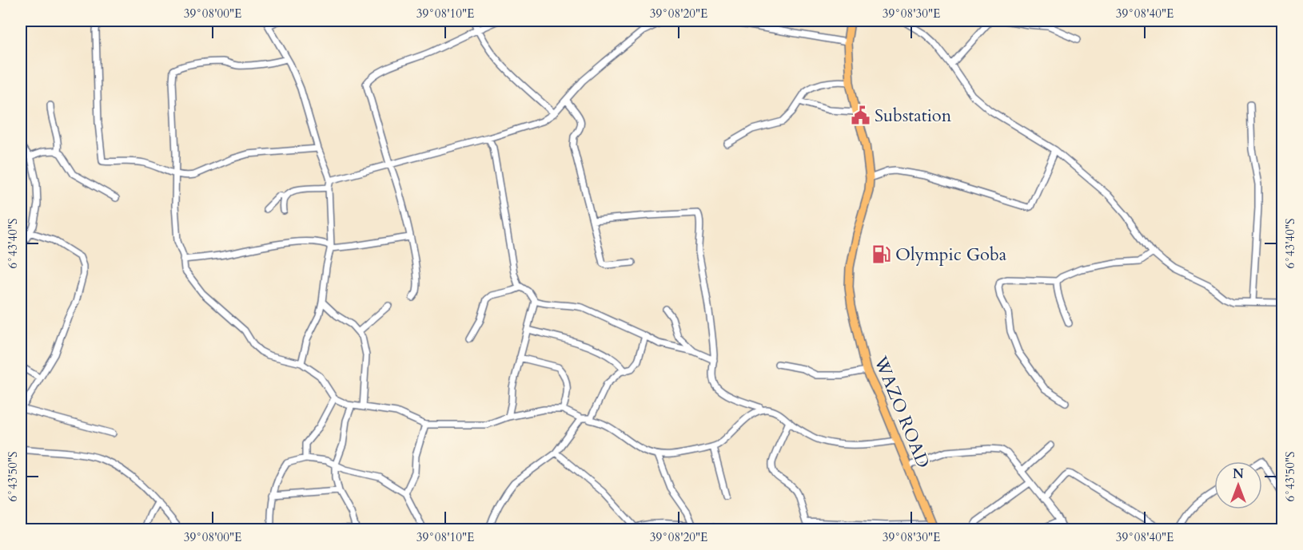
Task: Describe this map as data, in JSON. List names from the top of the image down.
{
  "streets": {
    "main road": ["WAZO ROAD"]
  },
  "places": {
    "public building": ["Substation"],
    "fuel station": ["Olympic Goba"]
  },
  "north": "top",
  "coordinates": [
    "39°08'00\"E",
    "39°08'10\"E",
    "39°08'20\"E",
    "39°08'30\"E",
    "39°08'40\"E",
    "6°43'40\"S",
    "6°43'50\"S"
  ]
}
